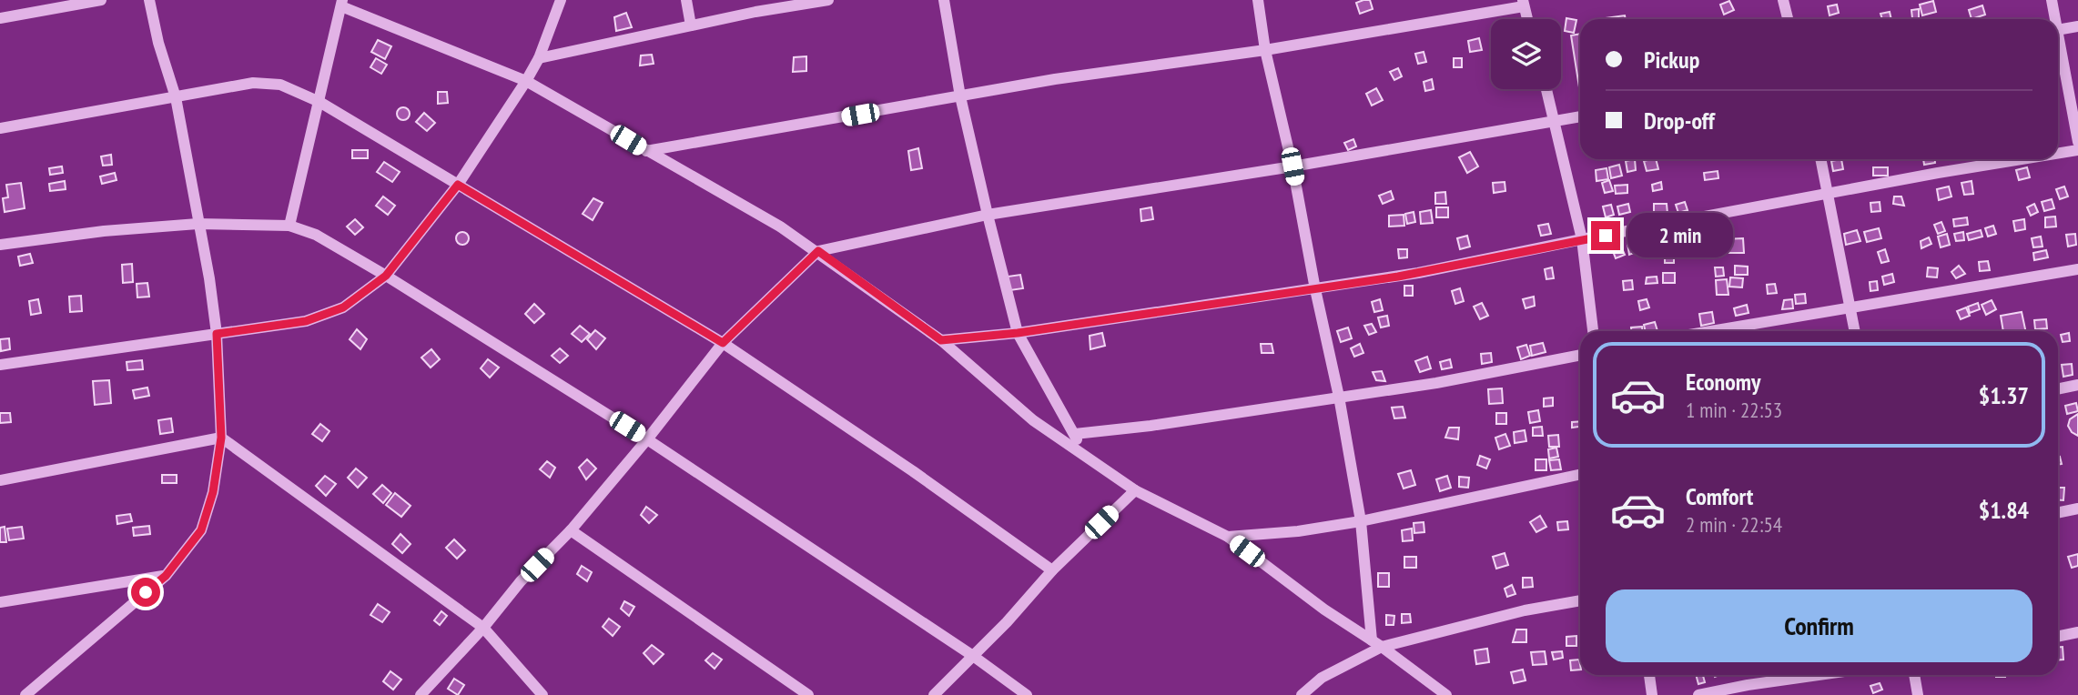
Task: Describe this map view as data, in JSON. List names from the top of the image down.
{
  "page": {
    "banner": ["Pickup", "Drop-off"],
    "bubble": "2 min",
    "list": [
      {
        "name": "Economy",
        "note": "1 min · 22:53",
        "value": "$1.37"
      },
      {
        "name": "Comfort",
        "note": "2 min · 22:54",
        "value": "$1.84"
      }
    ],
    "buttons": "Confirm"
  }
}
